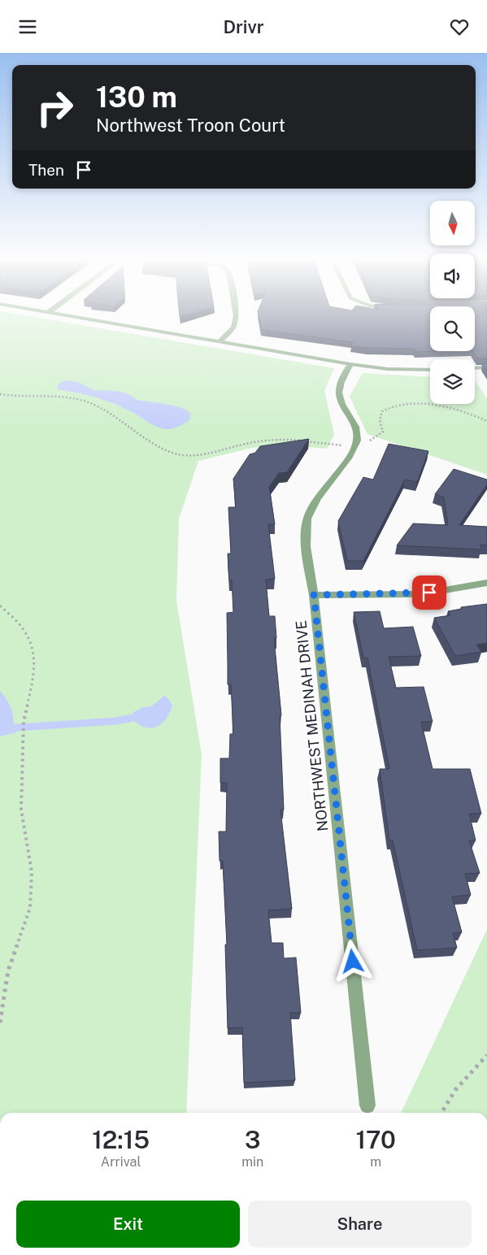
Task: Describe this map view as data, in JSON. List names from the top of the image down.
{
  "streets": {
    "street": ["NORTHWEST MEDINAH DRIVE"]
  },
  "north": "bottom",
  "page": {
    "header": "Drivr",
    "turn": ["130 m", "Northwest Troon Court"],
    "then": "Then",
    "eta": [
      "12:15",
      "Arrival",
      "3",
      "min",
      "170",
      "m"
    ],
    "buttons": ["Exit", "Share"]
  }
}
